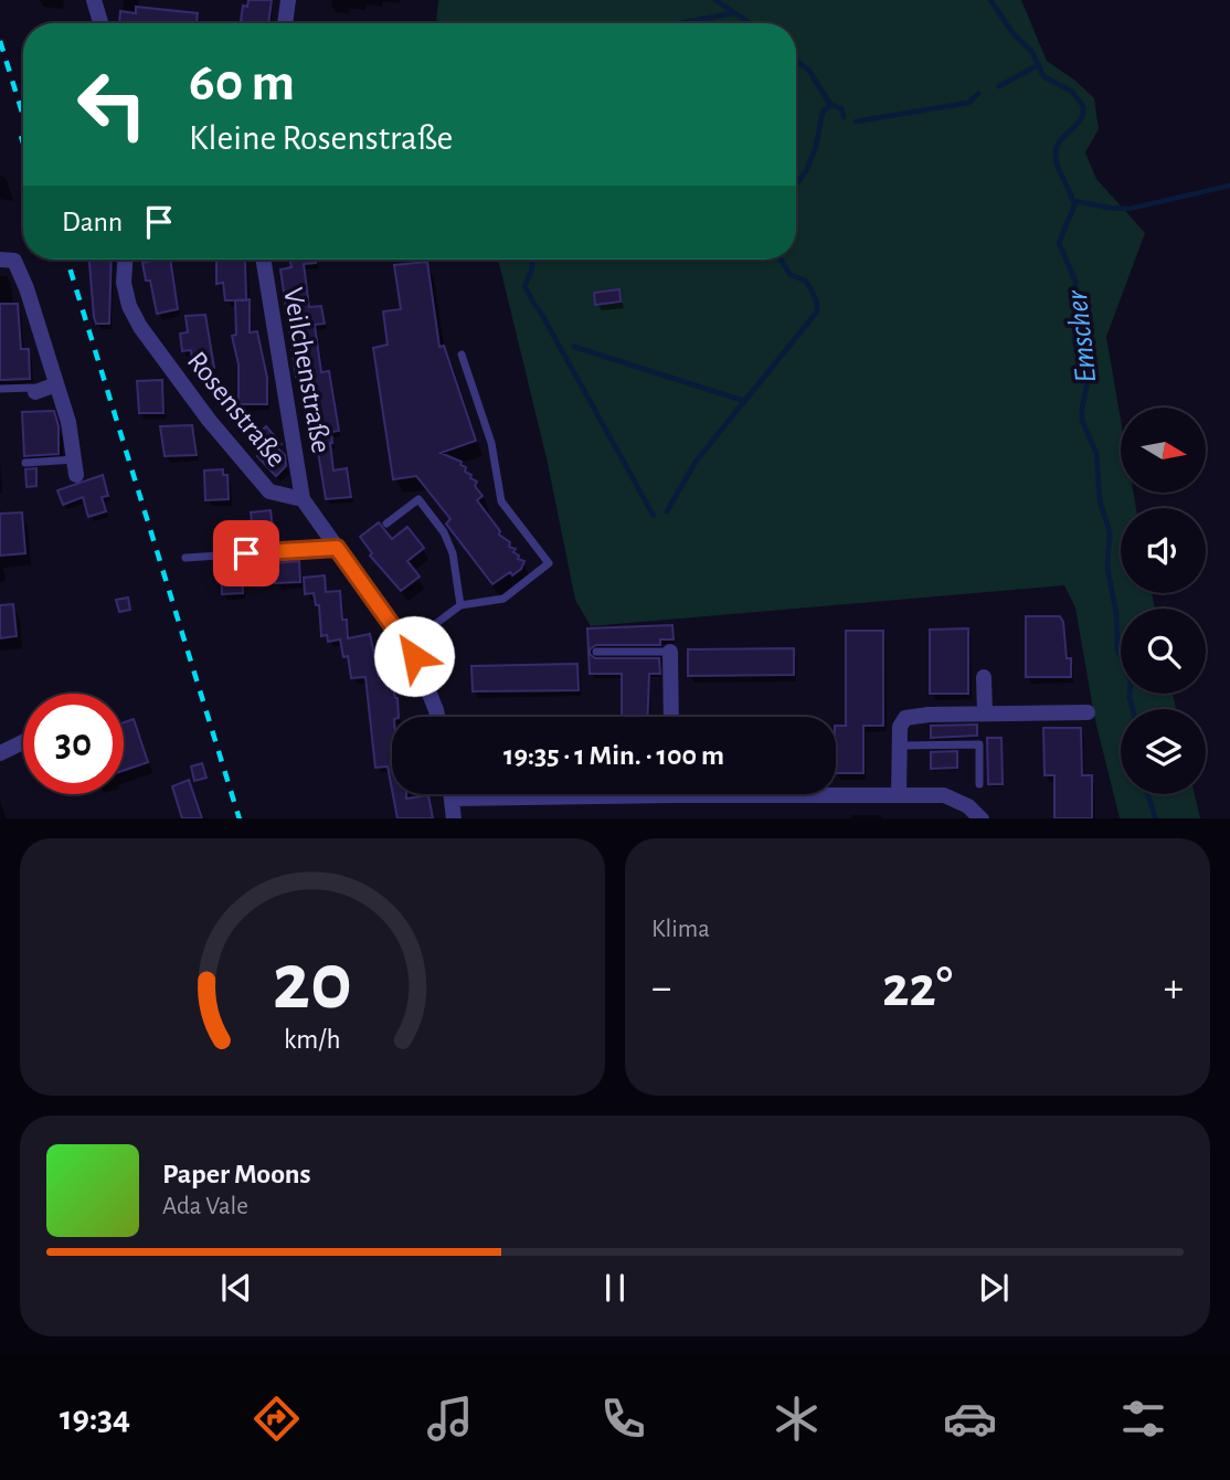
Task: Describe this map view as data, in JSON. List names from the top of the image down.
{
  "streets": {
    "street": ["Veilchenstraße", "Rosenstraße"]
  },
  "crossings": [
    ["Veilchenstraße", "Rosenstraße"]
  ],
  "water": ["Emscher"],
  "north": "right",
  "page": {
    "turn": ["60 m", "Kleine Rosenstraße"],
    "then": "Dann",
    "limit": "30",
    "trip": "19:35 · 1 Min. · 100 m",
    "tile": "Klima",
    "heat": ["−", "22°", "+"],
    "song": ["Paper Moons", "Ada Vale"],
    "tabs": "19:34",
    "gauge": ["20", "km/h"]
  }
}
